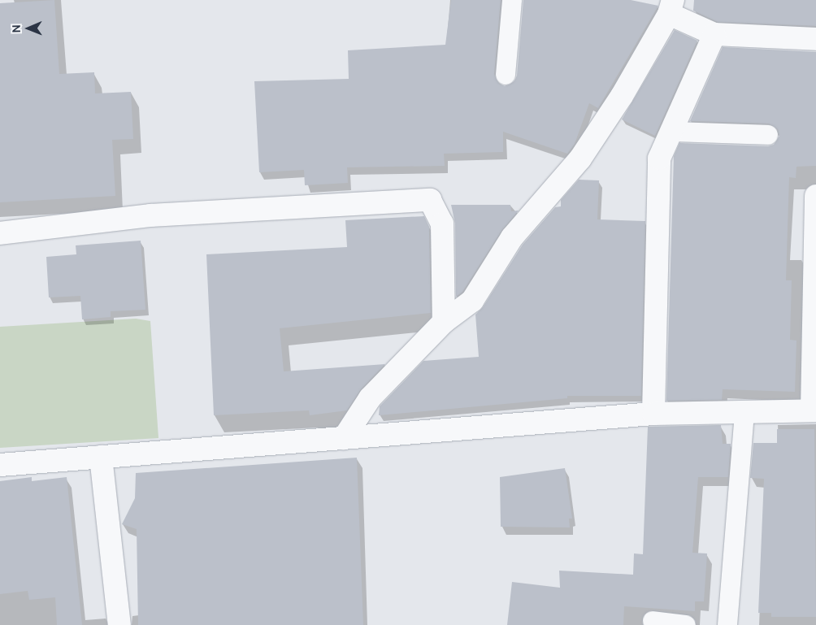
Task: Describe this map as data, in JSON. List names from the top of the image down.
{
  "north": "left"
}
